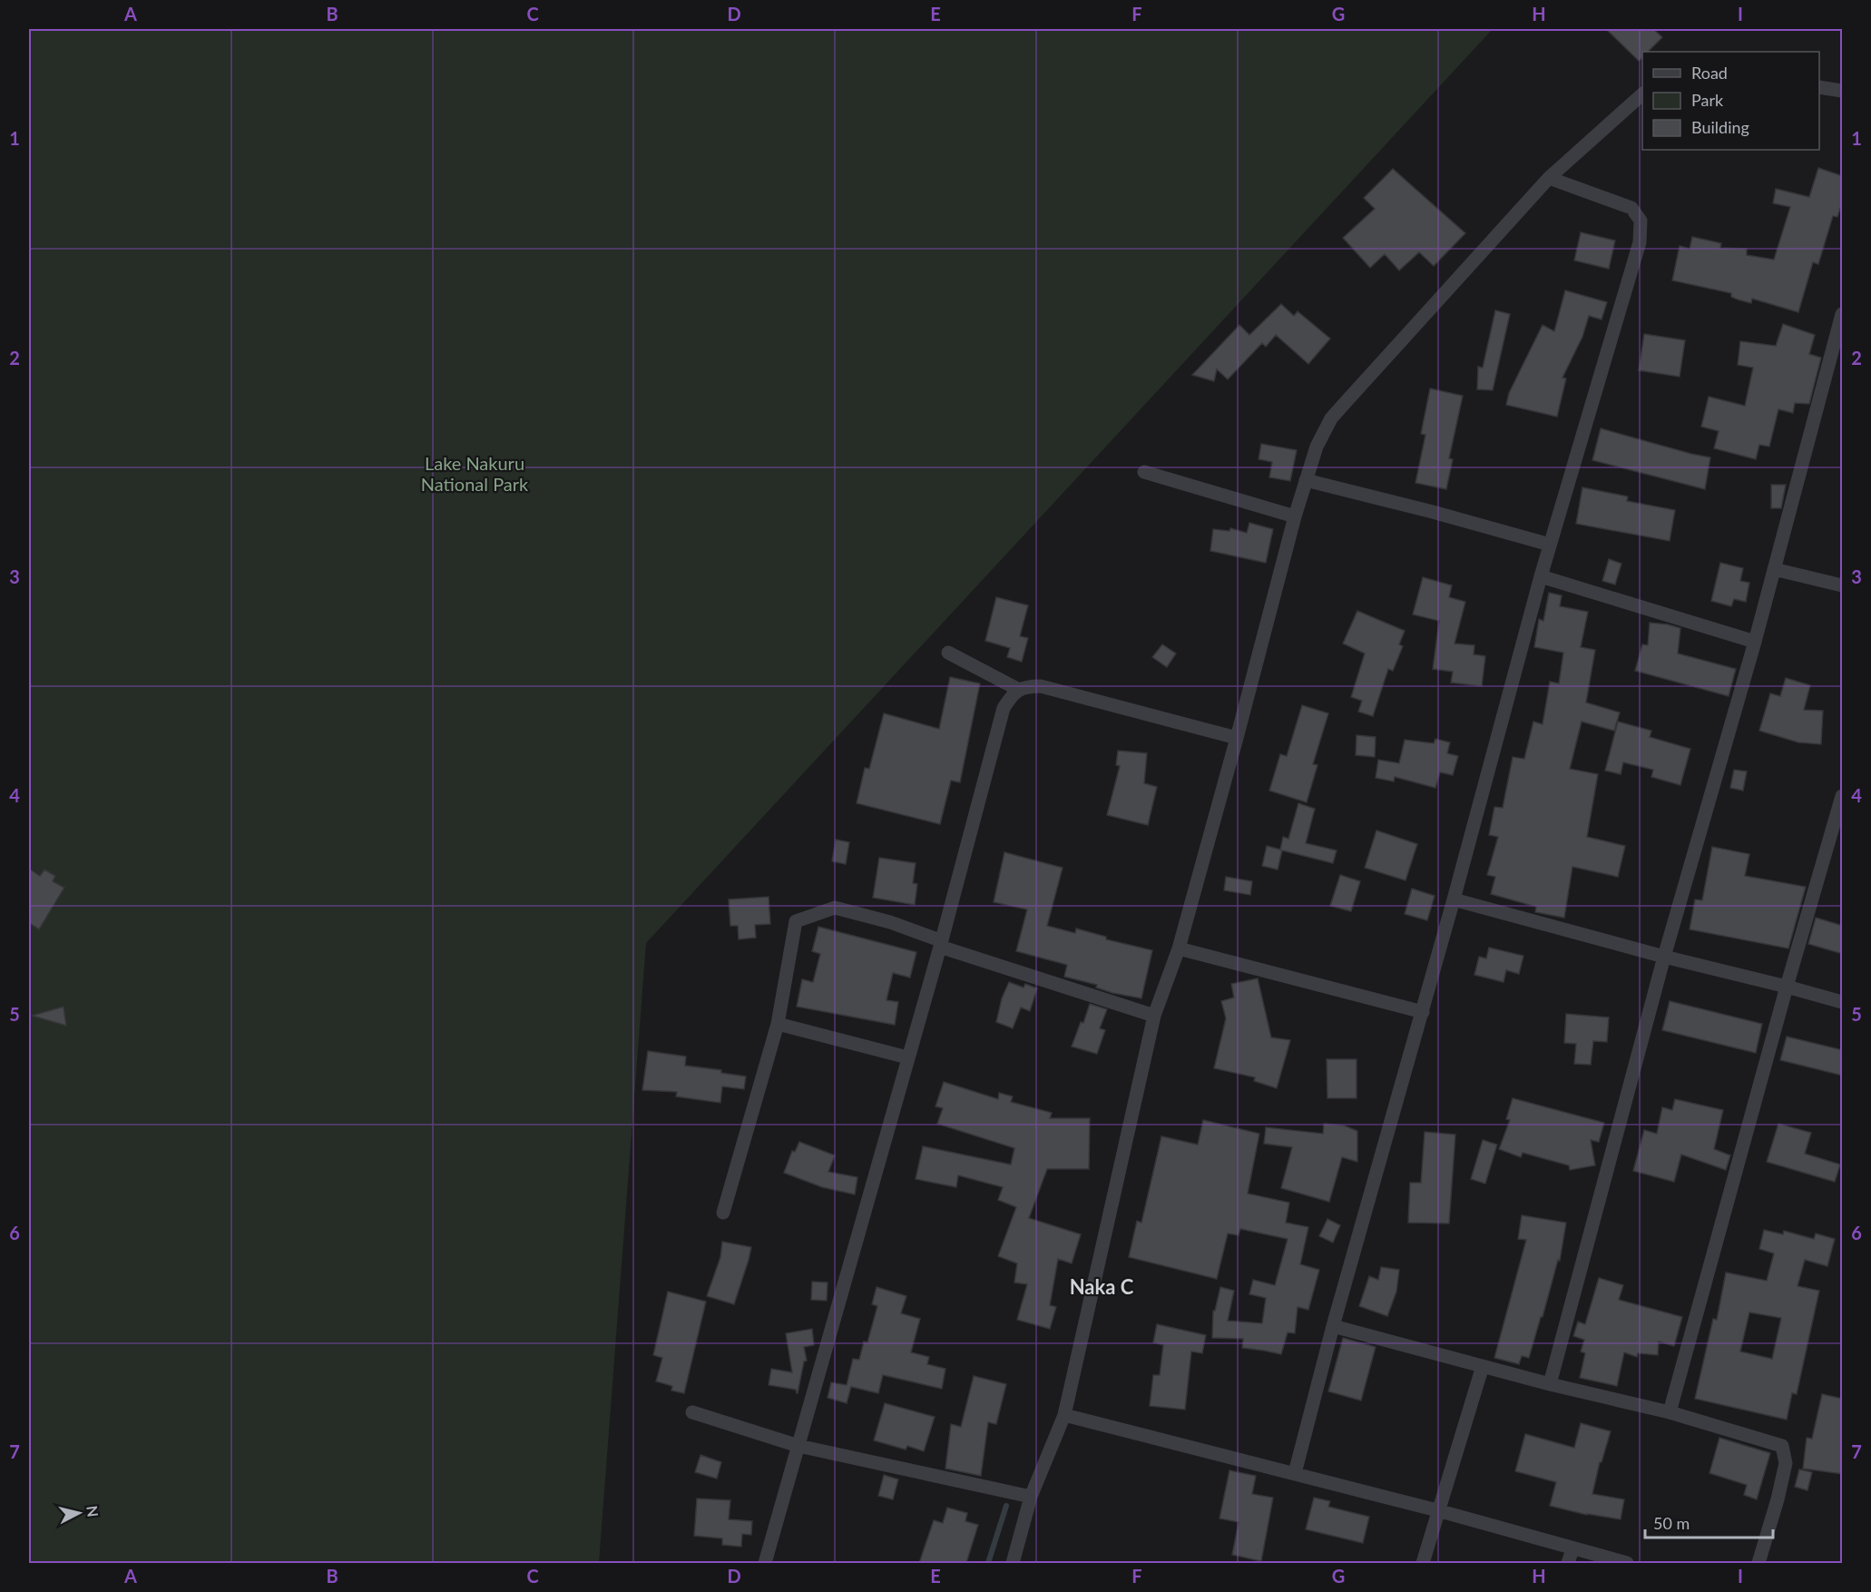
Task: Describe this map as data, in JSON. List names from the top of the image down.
{
  "districts": ["Naka C"],
  "parks": ["Lake Nakuru National Park"],
  "legend": ["Road", "Park", "Building"],
  "scale_bar": "50 m",
  "north": "right",
  "grid": {
    "columns": [
      "A",
      "B",
      "C",
      "D",
      "E",
      "F",
      "G",
      "H",
      "I"
    ],
    "rows": [
      "1",
      "2",
      "3",
      "4",
      "5",
      "6",
      "7"
    ]
  }
}
